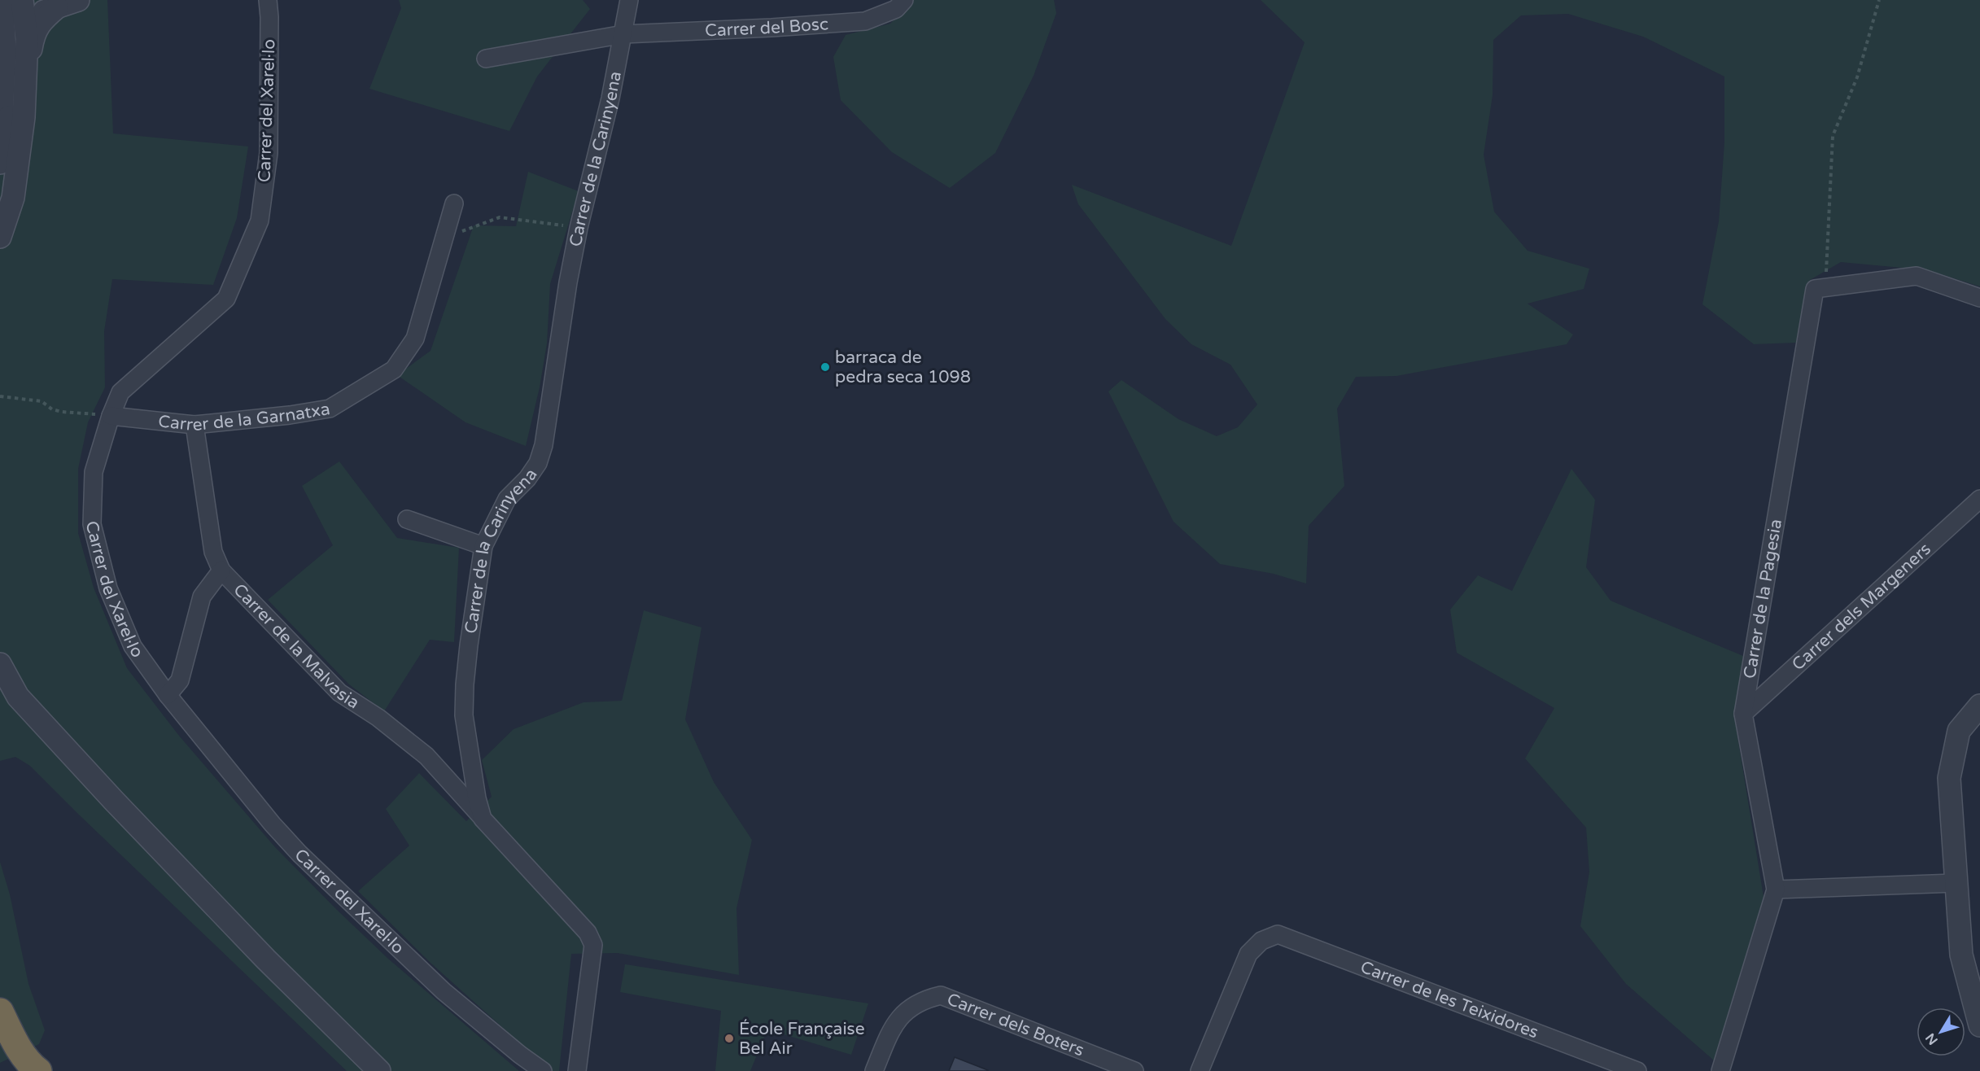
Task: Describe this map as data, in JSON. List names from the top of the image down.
{
  "streets": {
    "street": [
      "Carrer del Bosc",
      "Carrer del Xarel·lo",
      "Carrer de la Carinyena",
      "Carrer de la Garnatxa",
      "Carrer de la Pagesia",
      "Carrer dels Margeners",
      "Carrer de la Malvasia",
      "Carrer de les Teixidores",
      "Carrer dels Boters"
    ]
  },
  "crossings": [
    ["Carrer del Bosc", "Carrer de la Carinyena"],
    ["Carrer del Xarel·lo", "Carrer de la Garnatxa"],
    ["Carrer de la Carinyena", "Carrer de la Malvasia"],
    ["Carrer de la Garnatxa", "Carrer de la Malvasia"],
    ["Carrer de la Pagesia", "Carrer dels Margeners"]
  ],
  "places": ["barraca de pedra seca 1098", "École Française Bel Air"],
  "north": "bottom left"
}
